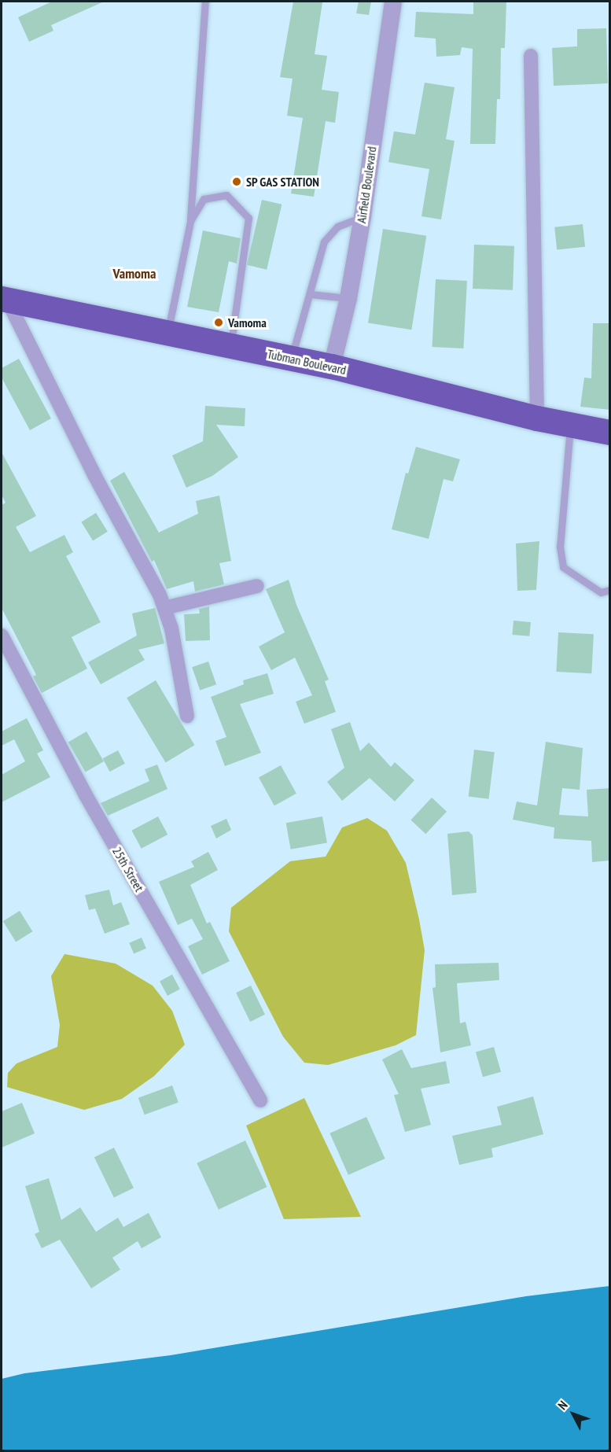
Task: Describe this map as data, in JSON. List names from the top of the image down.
{
  "streets": {
    "highway": ["Tubman Boulevard"],
    "street": ["Airfield Boulevard", "25th Street"]
  },
  "crossings": [
    ["Airfield Boulevard", "Tubman Boulevard"]
  ],
  "districts": ["Vamoma"],
  "places": ["SP GAS STATION", "Vamoma"],
  "north": "top left"
}
